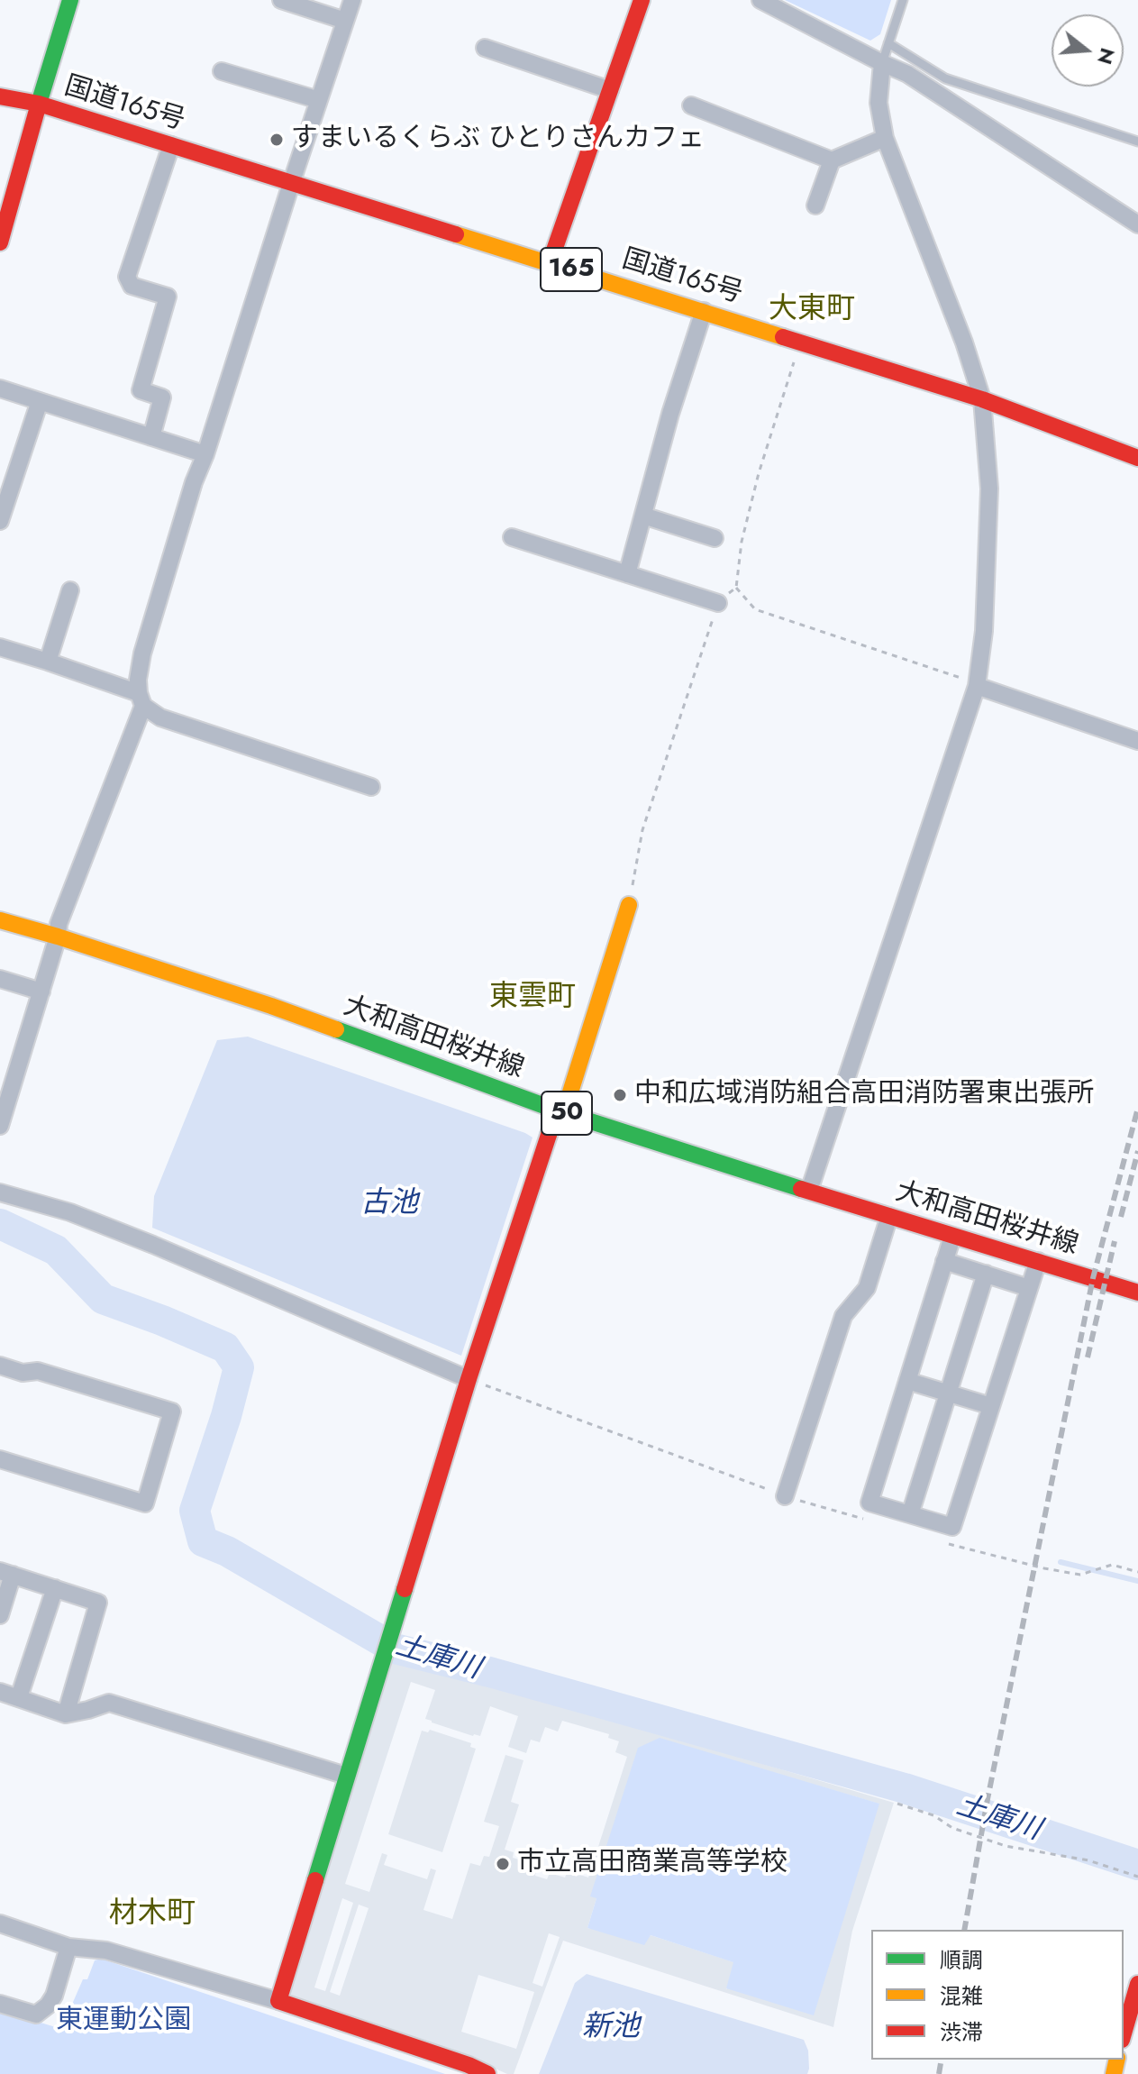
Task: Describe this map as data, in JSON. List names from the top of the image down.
{
  "streets": {
    "main road": [
      "国道165号",
      "165",
      "大和高田桜井線",
      "50"
    ]
  },
  "districts": ["大東町", "東雲町", "材木町"],
  "water": ["古池", "土庫川", "新池"],
  "parks": ["東運動公園"],
  "places": ["すまいるくらぶ ひとりさんカフェ", "中和広域消防組合高田消防署東出張所", "市立高田商業高等学校"],
  "legend": ["順調", "混雑", "渋滞"],
  "north": "right"
}
